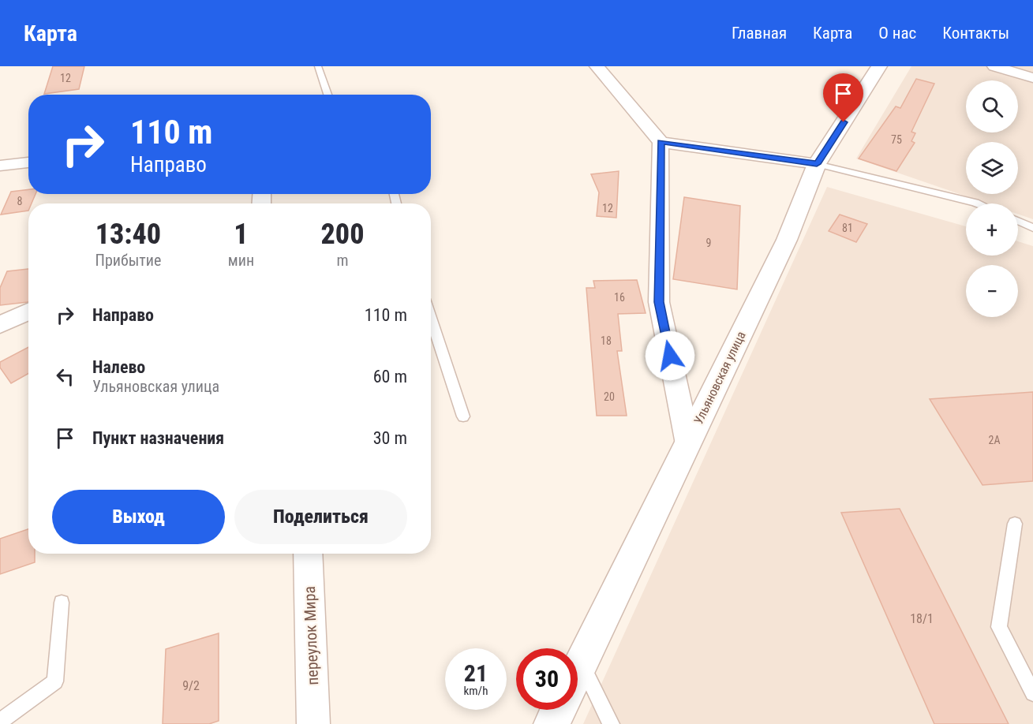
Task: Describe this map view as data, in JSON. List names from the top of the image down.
{
  "streets": {
    "street": ["Ульяновская улица", "переулок Мира"]
  },
  "house_numbers": [
    "12",
    "75",
    "8",
    "12",
    "81",
    "9",
    "16",
    "18",
    "20",
    "2А",
    "18/1",
    "9/2"
  ],
  "page": {
    "header": "Карта",
    "nav": [
      "Главная",
      "Карта",
      "О нас",
      "Контакты"
    ],
    "map_buttons": ["+", "−"],
    "turn": ["110 m", "Направо"],
    "eta": [
      "13:40",
      "Прибытие",
      "1",
      "мин",
      "200",
      "m"
    ],
    "list": [
      {
        "name": "Направо",
        "value": "110 m"
      },
      {
        "name": "Налево",
        "note": "Ульяновская улица",
        "value": "60 m"
      },
      {
        "name": "Пункт назначения",
        "value": "30 m"
      }
    ],
    "buttons": ["Выход", "Поделиться"],
    "speed": "21 km/h",
    "limit": "30"
  }
}
